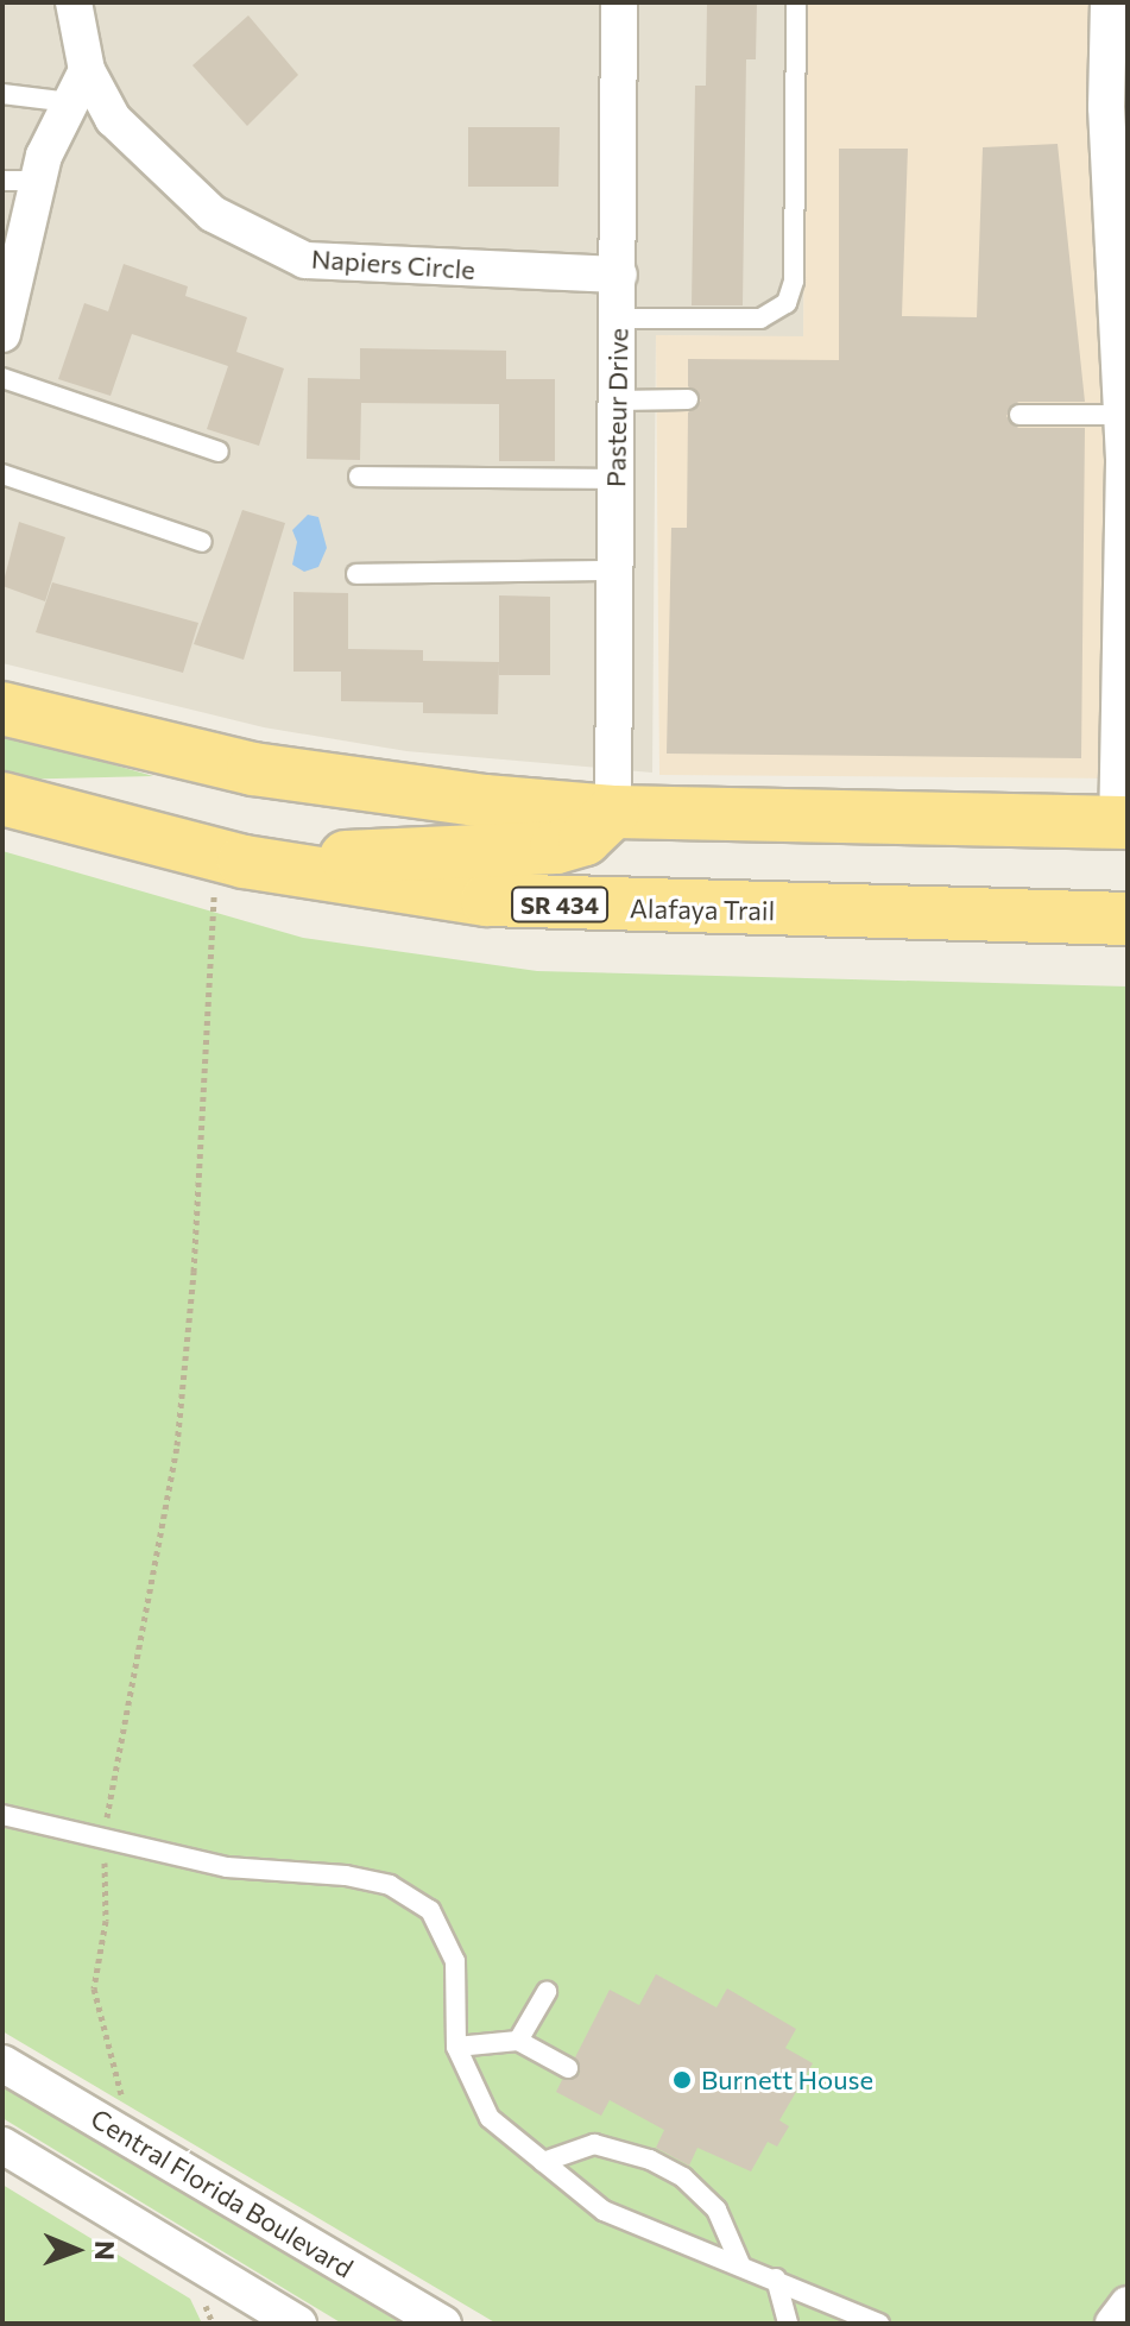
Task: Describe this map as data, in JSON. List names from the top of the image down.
{
  "streets": {
    "main road": ["SR 434", "Alafaya Trail"],
    "street": ["Napiers Circle", "Pasteur Drive", "Central Florida Boulevard"]
  },
  "crossings": [
    ["Napiers Circle", "Pasteur Drive"]
  ],
  "places": ["Burnett House"],
  "north": "right"
}
